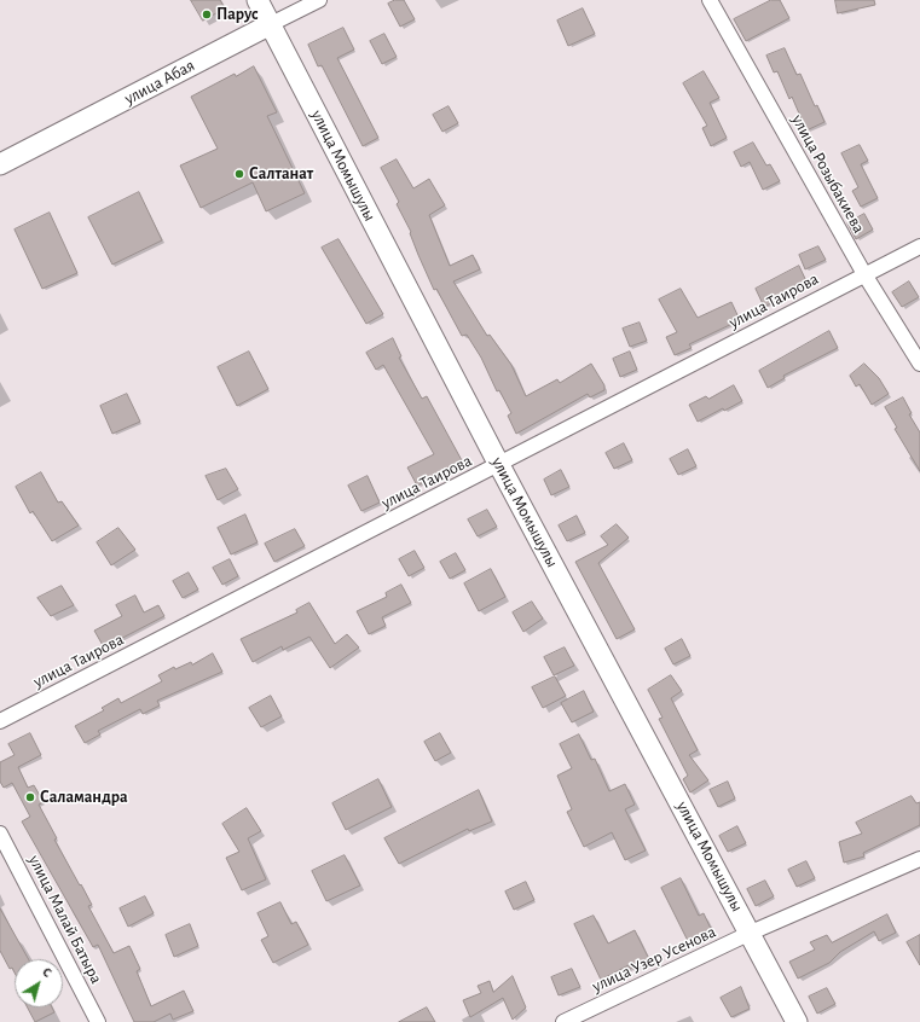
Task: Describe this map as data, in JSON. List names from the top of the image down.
{
  "streets": {
    "street": [
      "улица Абая",
      "улица Момышулы",
      "улица Розыбакиева",
      "улица Таирова",
      "улица Малай Батыра",
      "улица Узер Усенова"
    ]
  },
  "crossings": [
    ["улица Абая", "улица Момышулы"],
    ["улица Момышулы", "улица Таирова"],
    ["улица Момышулы", "улица Узер Усенова"],
    ["улица Розыбакиева", "улица Таирова"]
  ],
  "places": ["Парус", "Салтанат", "Саламандра"],
  "north": "top right"
}
